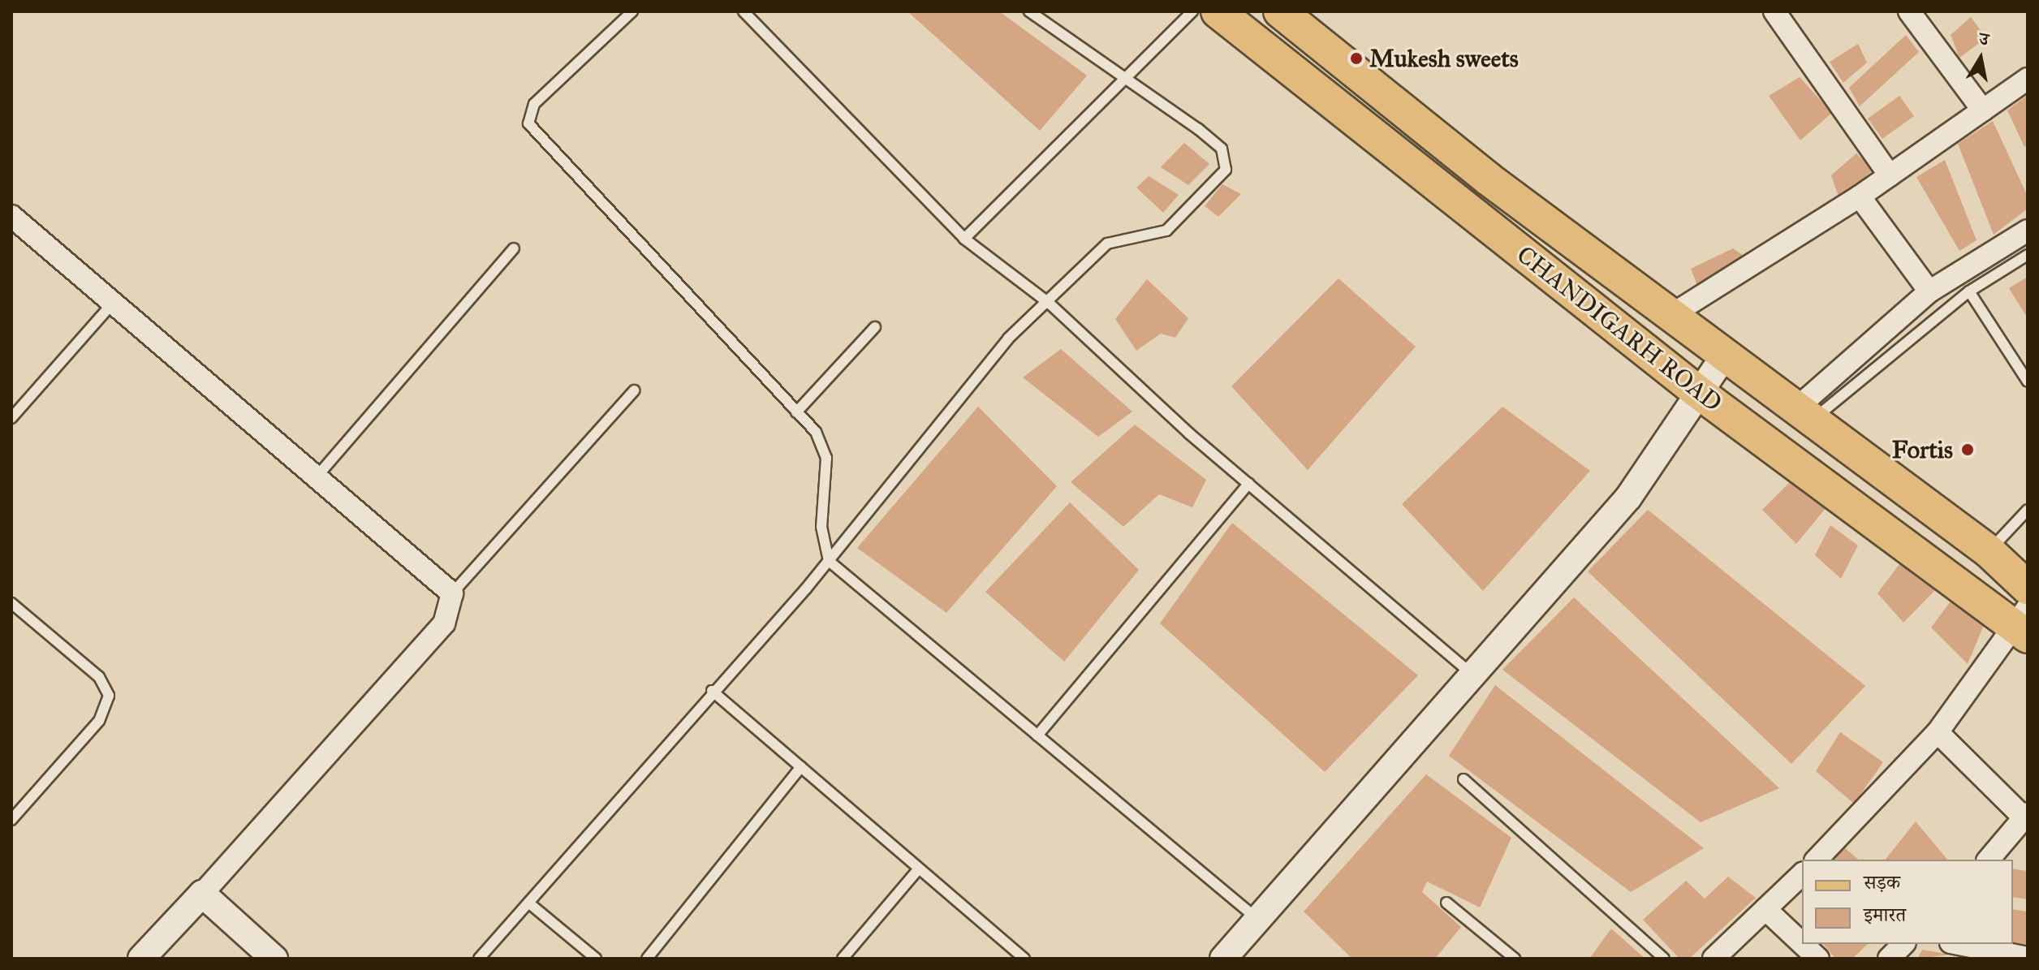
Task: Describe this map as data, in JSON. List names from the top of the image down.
{
  "streets": {
    "main road": ["CHANDIGARH ROAD"]
  },
  "places": ["Mukesh sweets", "Fortis"],
  "legend": ["सड़क", "इमारत"],
  "north": "top"
}
